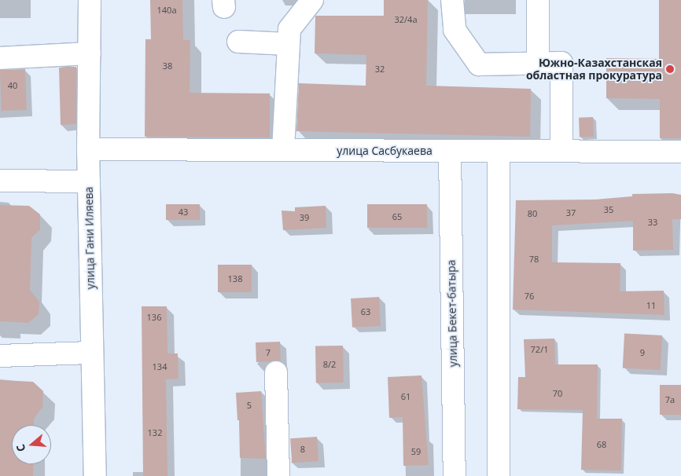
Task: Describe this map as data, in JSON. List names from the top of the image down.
{
  "streets": {
    "street": ["улица Сасбукаева", "улица Гани Иляева", "улица Бекет-батыра"]
  },
  "crossings": [
    ["улица Сасбукаева", "улица Гани Иляева"],
    ["улица Сасбукаева", "улица Бекет-батыра"]
  ],
  "places": ["Южно-Казахстанская областная прокуратура"],
  "house_numbers": [
    "140а",
    "32/4а",
    "38",
    "32",
    "40",
    "35",
    "43",
    "37",
    "80",
    "65",
    "39",
    "33",
    "78",
    "138",
    "76",
    "11",
    "63",
    "136",
    "72/1",
    "7",
    "9",
    "8/2",
    "134",
    "70",
    "61",
    "7а",
    "5",
    "132",
    "68",
    "8",
    "59"
  ],
  "north": "left"
}
